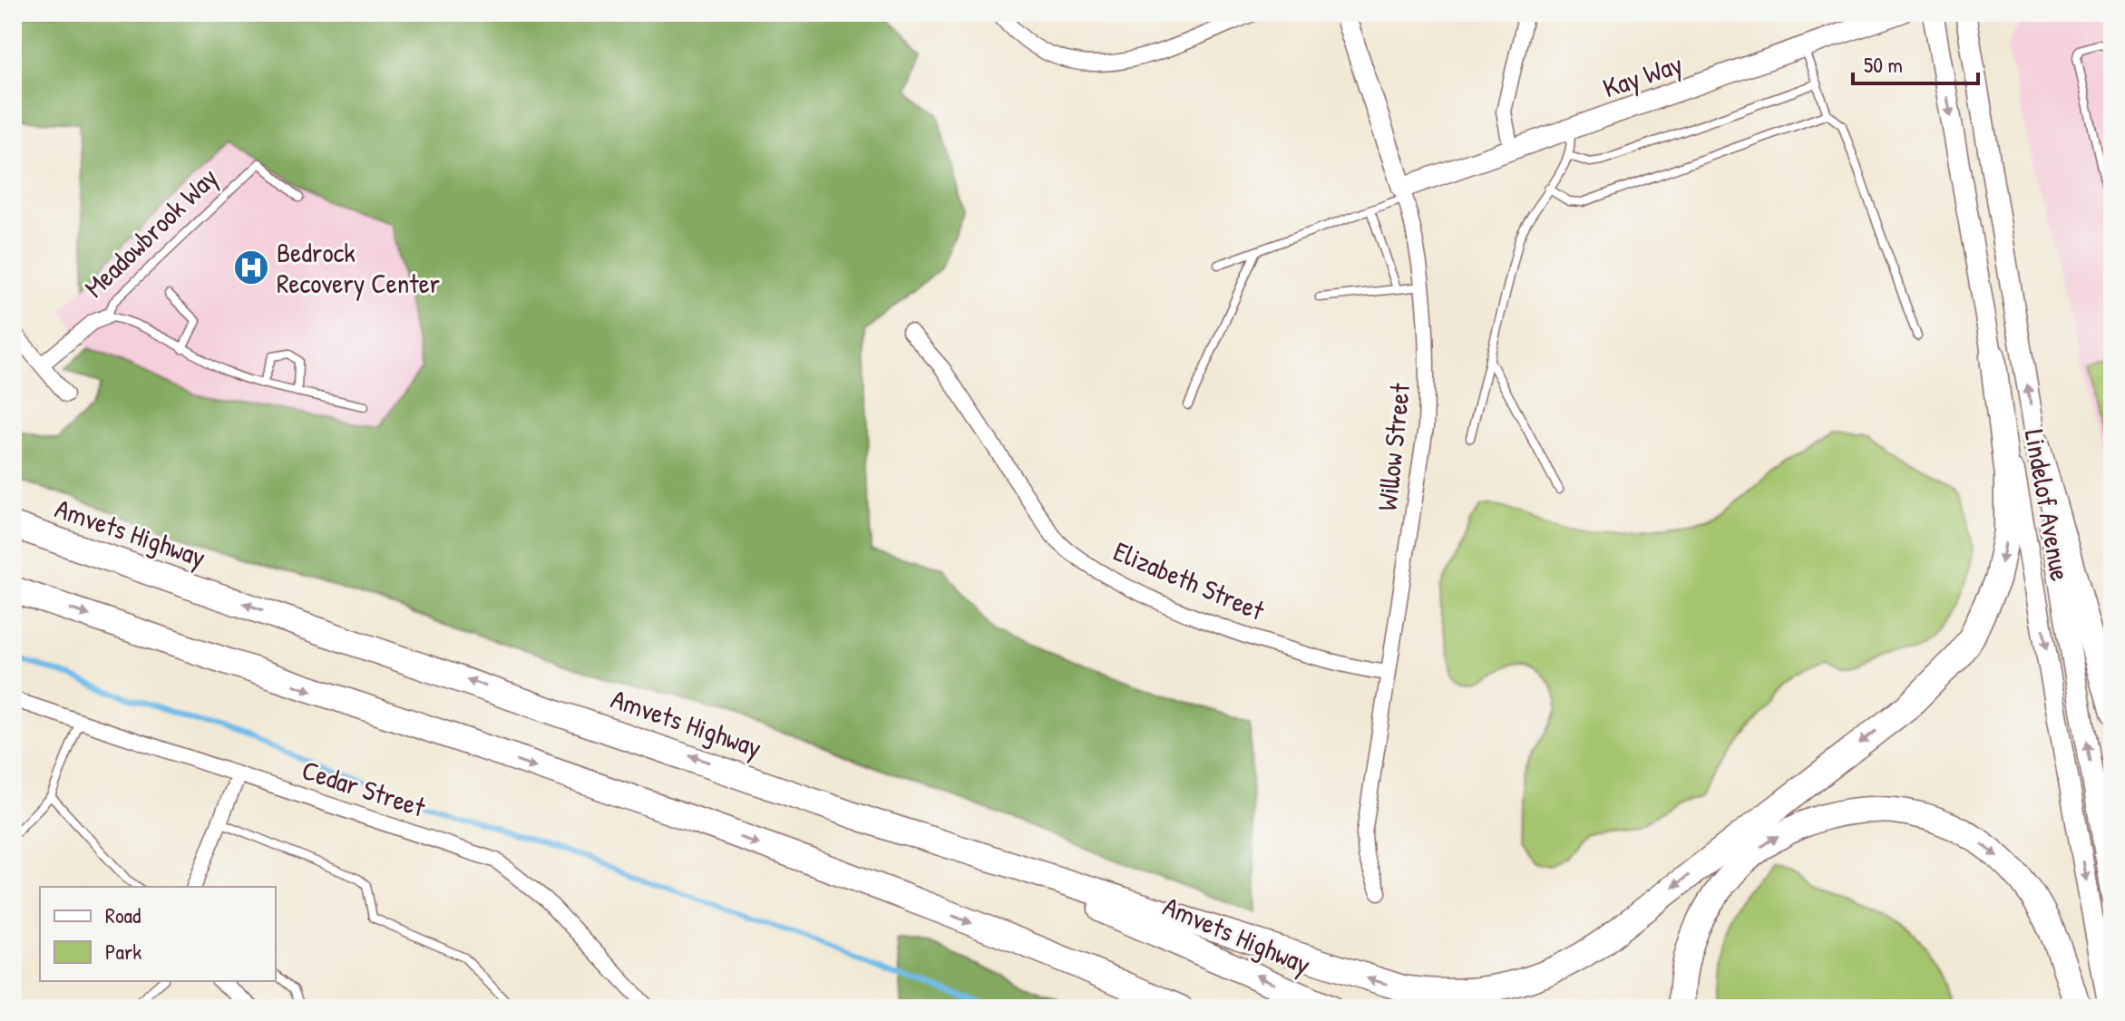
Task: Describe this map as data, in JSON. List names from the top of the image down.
{
  "streets": {
    "highway": ["Amvets Highway"],
    "main road": ["Kay Way", "Willow Street", "Lindelof Avenue"],
    "street": ["Meadowbrook Way", "Elizabeth Street", "Cedar Street"]
  },
  "crossings": [
    ["Kay Way", "Willow Street"],
    ["Willow Street", "Elizabeth Street"]
  ],
  "places": {
    "hospital": ["Bedrock Recovery Center"]
  },
  "legend": ["Road", "Park"],
  "scale_bar": "50 m"
}
